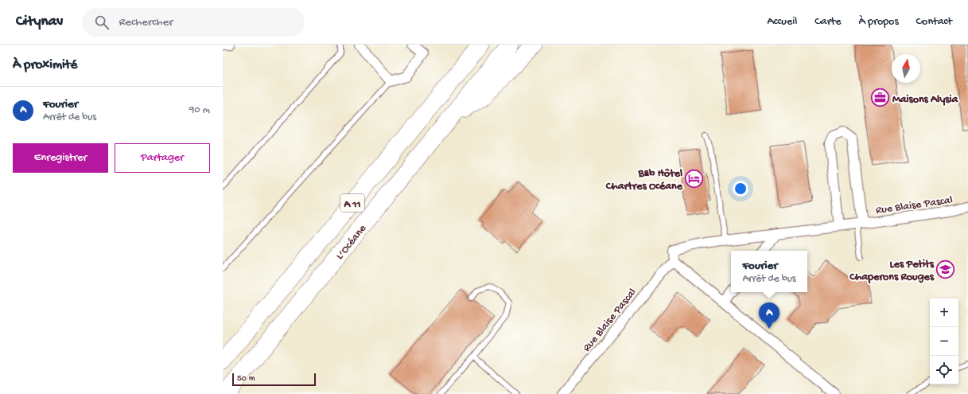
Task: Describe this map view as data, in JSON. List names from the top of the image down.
{
  "streets": {
    "highway": ["A 11", "L’Océane"],
    "street": ["Rue Blaise Pascal"]
  },
  "places": {
    "office": ["Maisons Alysia"],
    "hotel": ["B&b Hôtel Chartres Océane"],
    "school or university": ["Les Petits Chaperons Rouges"]
  },
  "scale_bar": "50 m",
  "north": "top",
  "page": {
    "header": "Citynav",
    "search": "Rechercher",
    "nav": [
      "Accueil",
      "Carte",
      "À propos",
      "Contact"
    ],
    "heading": "À proximité",
    "list": [
      {
        "mark": "A",
        "name": "Fourier",
        "note": "Arrêt de bus",
        "value": "90 m"
      }
    ],
    "buttons": ["Enregistrer", "Partager"],
    "popup": ["Fourier", "Arrêt de bus"],
    "map_buttons": ["+", "−"],
    "pins": "A",
    "scale": "50 m"
  }
}
